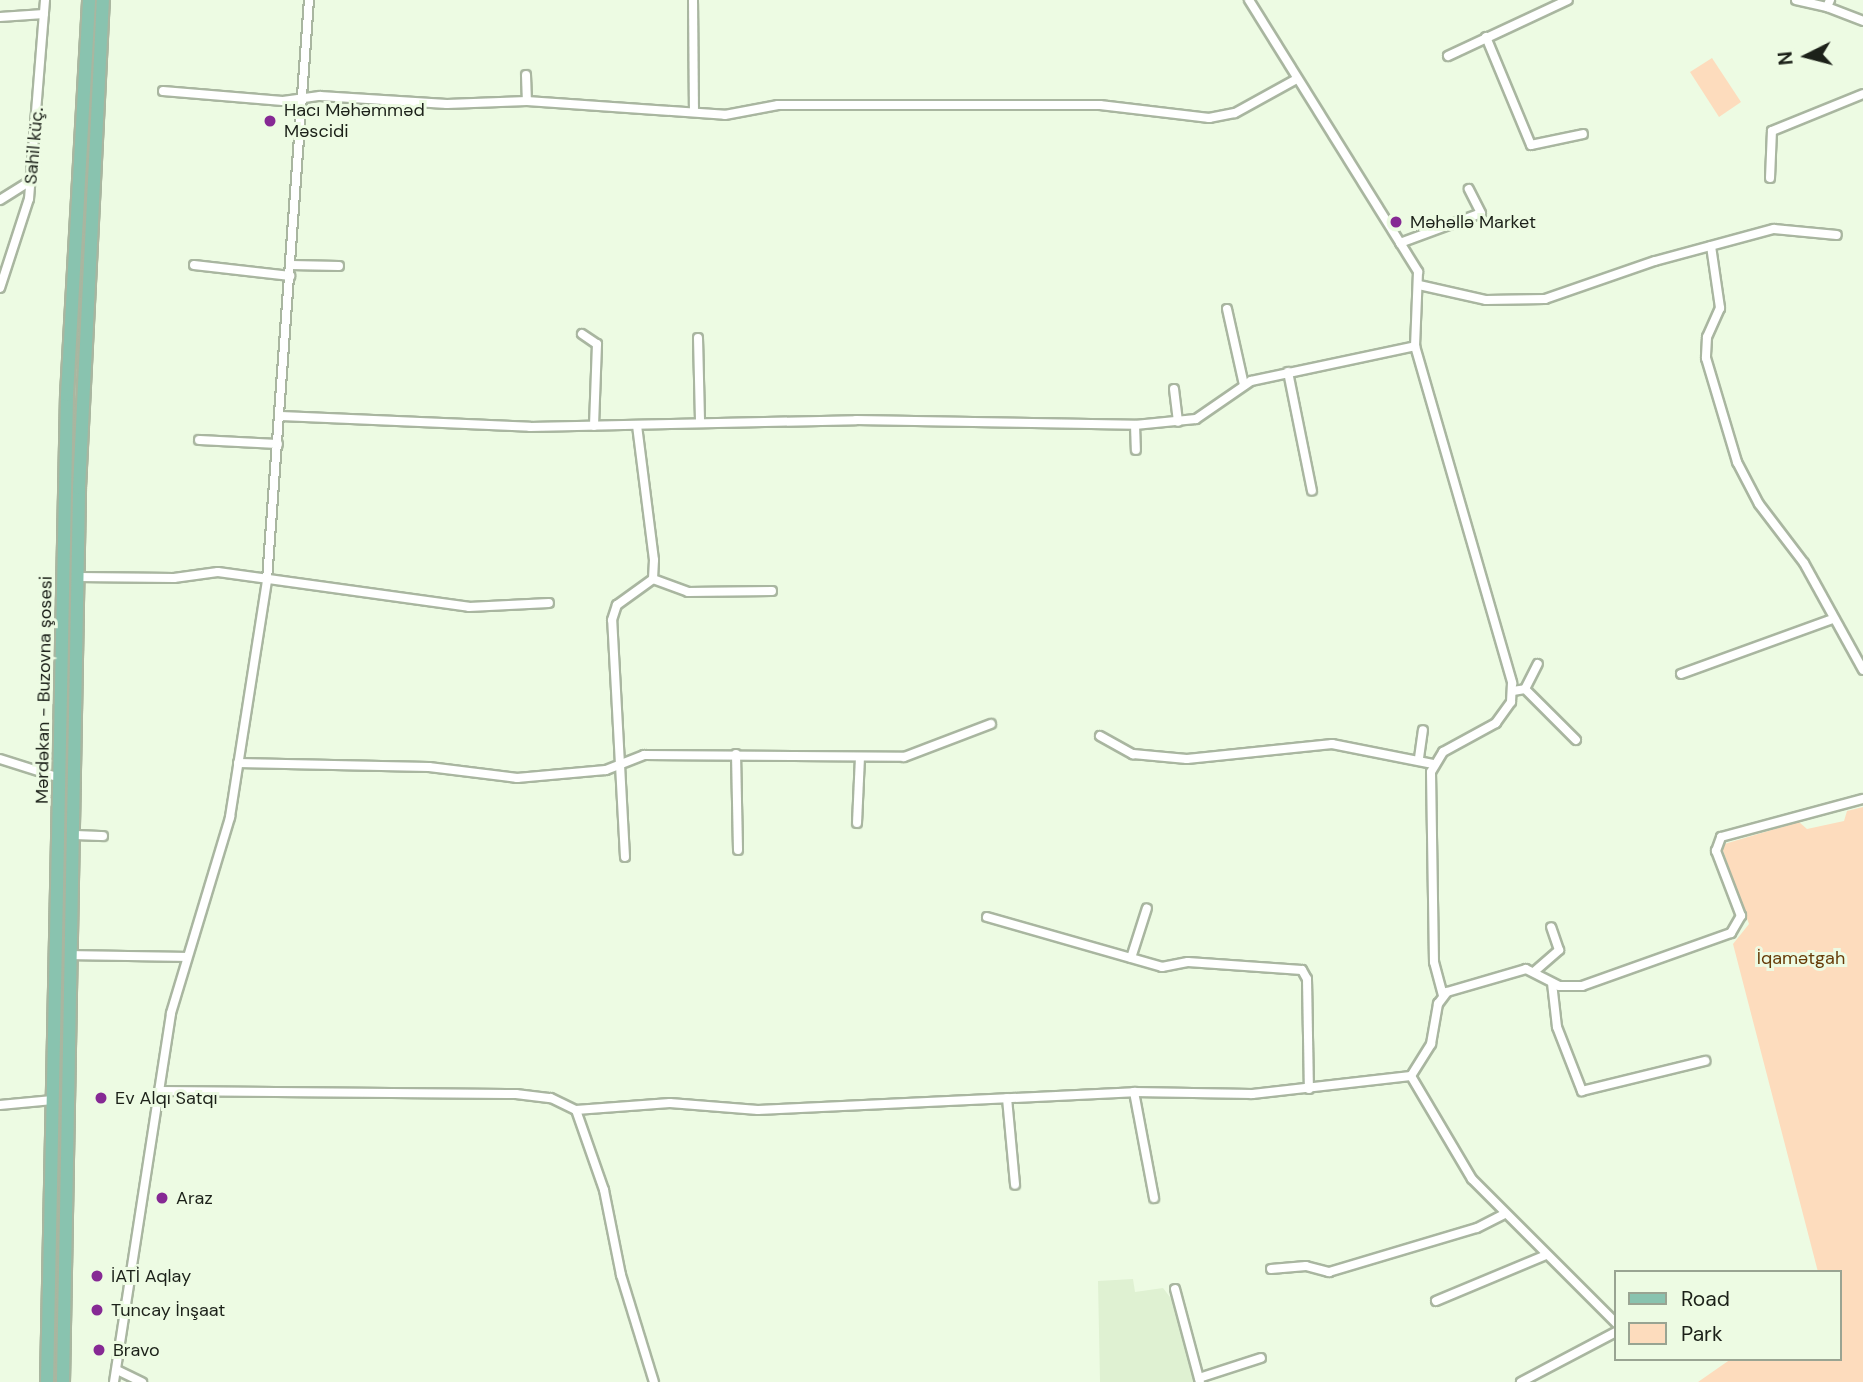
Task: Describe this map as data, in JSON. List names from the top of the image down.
{
  "streets": {
    "main road": ["Mərdəkan - Buzovna şosesi"],
    "street": ["Sahil küç."]
  },
  "parks": ["İqamətgah"],
  "places": [
    "Hacı Məhəmməd Məscidi",
    "Məhəllə Market",
    "Ev Alqı Satqı",
    "Araz",
    "İATİ Aqlay",
    "Tuncay İnşaat",
    "Bravo"
  ],
  "legend": ["Road", "Park"],
  "north": "left"
}
